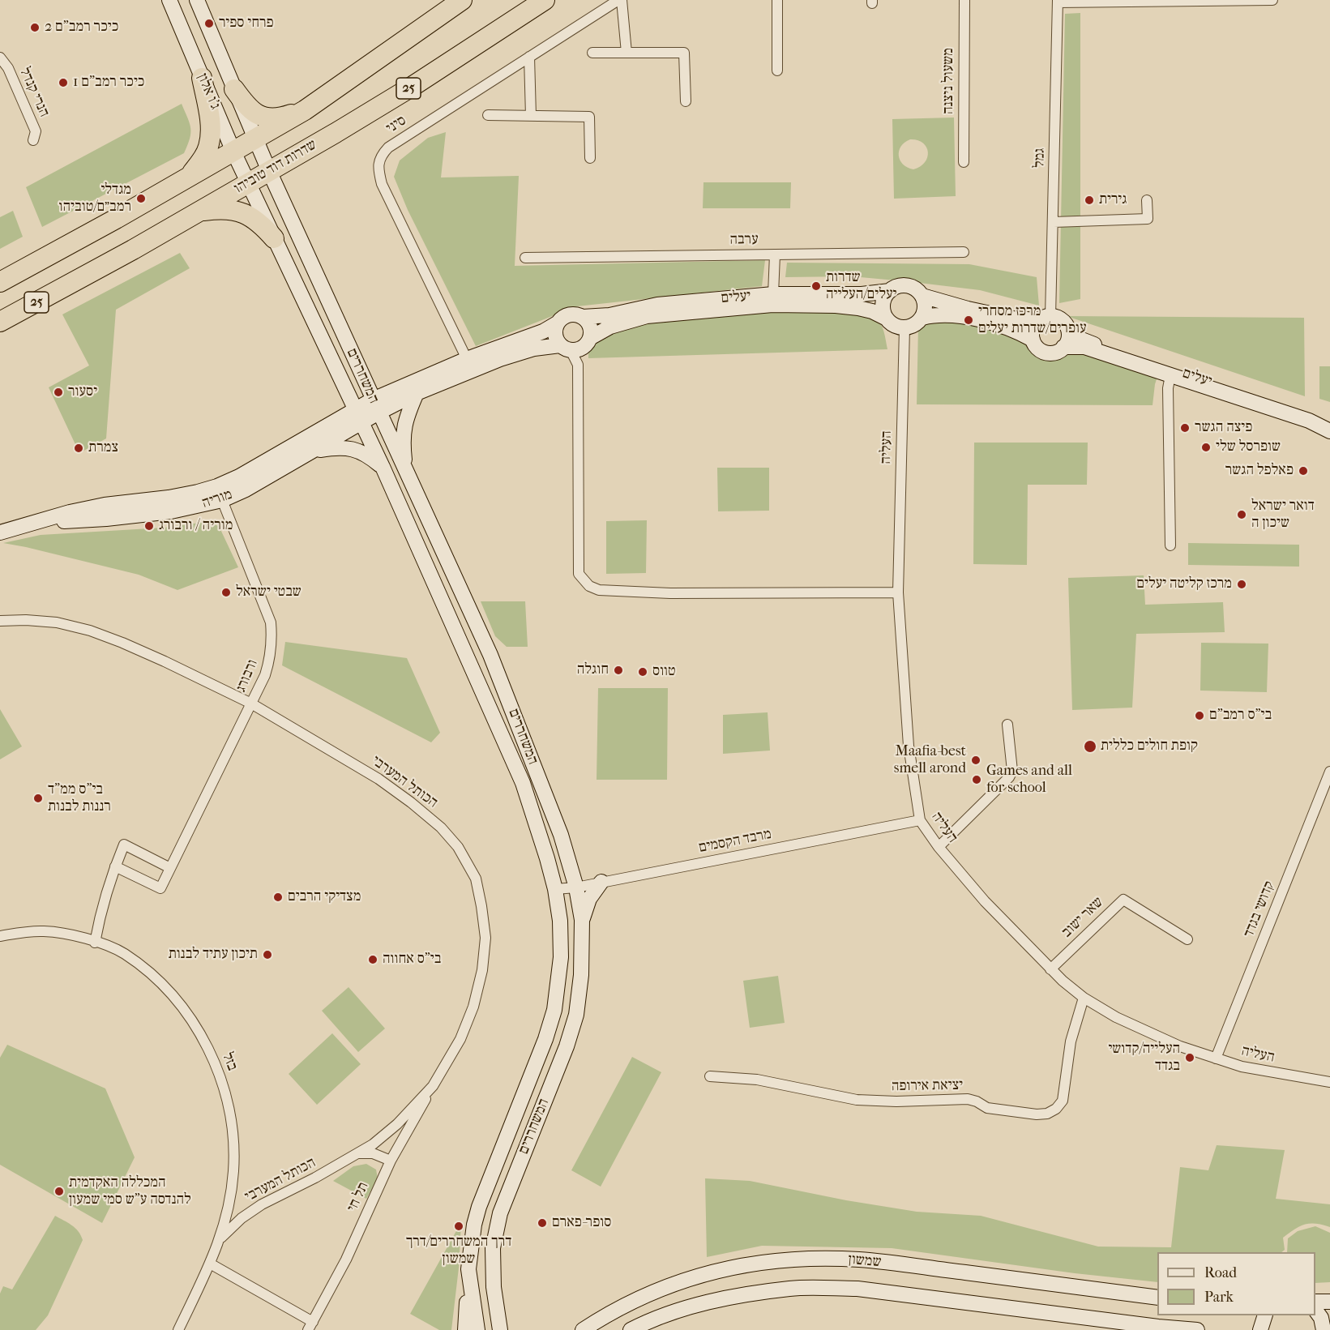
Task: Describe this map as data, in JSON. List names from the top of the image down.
{
  "streets": {
    "highway": ["25", "שדרות דוד טוביהו"],
    "main road": [
      "ג'ו אלון",
      "יעלים",
      "המשחררים",
      "מוריה",
      "שמשון"
    ],
    "street": [
      "משעול ניצנה",
      "הנרי קנדל",
      "סיני",
      "גמל",
      "ערבה",
      "העליה",
      "ורבורג",
      "הכותל המערבי",
      "מרבד הקסמים",
      "קדושי בגדד",
      "שאר ישוב",
      "בזל",
      "יציאת אירופה",
      "תל חי"
    ]
  },
  "crossings": [
    ["25", "ג'ו אלון"],
    ["ג'ו אלון", "שדרות דוד טוביהו"],
    ["ג'ו אלון", "המשחררים"],
    ["גמל", "יעלים"],
    ["שדרות דוד טוביהו", "המשחררים"],
    ["יעלים", "העליה"],
    ["המשחררים", "מוריה"],
    ["המשחררים", "מרבד הקסמים"],
    ["העליה", "מרבד הקסמים"],
    ["העליה", "קדושי בגדד"],
    ["העליה", "שאר ישוב"],
    ["העליה", "יציאת אירופה"],
    ["מוריה", "ורבורג"],
    ["ורבורג", "הכותל המערבי"],
    ["הכותל המערבי", "בזל"],
    ["הכותל המערבי", "תל חי"],
    ["בזל", "תל חי"]
  ],
  "places": [
    "פרחי ספיר",
    "כיכר רמב\"ם 2",
    "כיכר רמב\"ם 1",
    "מגדלי רמב״ם/טוביהו",
    "גירית",
    "שדרות יעלים/העלייה",
    "מרכז מסחרי עופרים/שדרות יעלים",
    "יסעור",
    "פיצה הגשר",
    "שופרסל שלי",
    "צמרת",
    "פאלפל הגשר",
    "דואר ישראל שיכון ה",
    "מוריה / ורבורג",
    "מרכז קליטה יעלים",
    "שבטי ישראל",
    "חוגלה",
    "טווס",
    "בי\"ס רמב\"ם",
    "קופת חולים כללית",
    "Maafia-best smell arond",
    "Games and all for school",
    "בי\"ס ממ\"ד רננות לבנות",
    "מצדיקי הרבים",
    "תיכון עתיד לבנות",
    "בי\"ס אחווה",
    "העלייה/קדושי בגדד",
    "המכללה האקדמית להנדסה ע\"ש סמי שמעון",
    "סופר-פארם",
    "דרך המשחררים/דרך שמשון"
  ],
  "legend": ["Road", "Park"]
}
